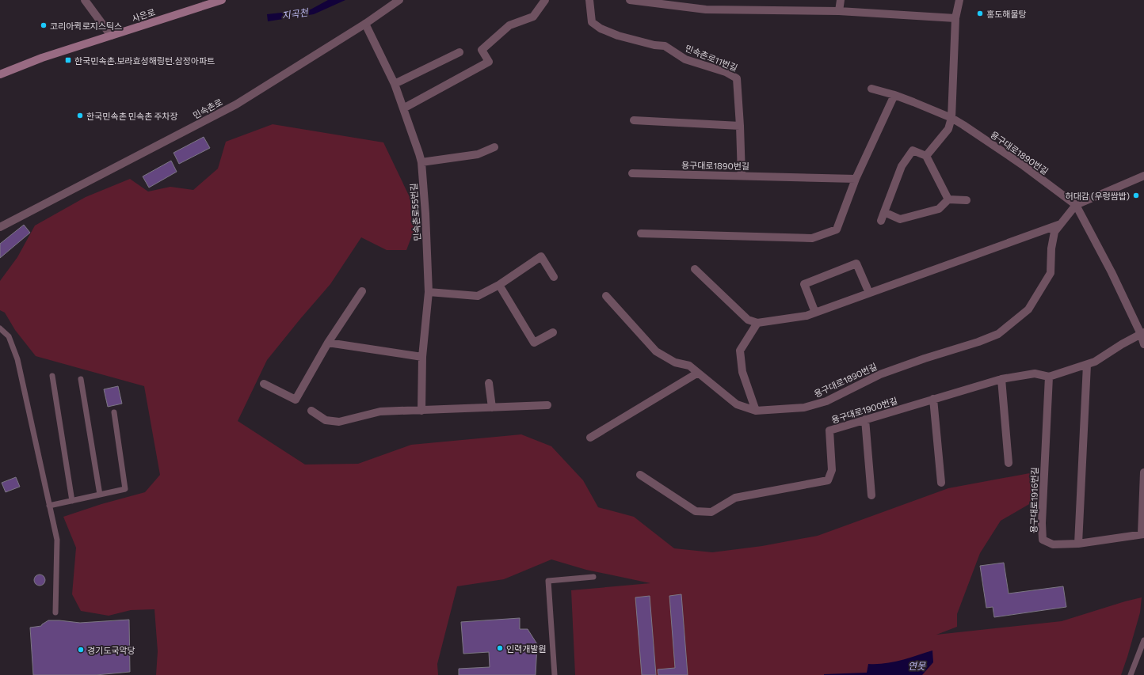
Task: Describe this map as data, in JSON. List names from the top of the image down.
{
  "streets": {
    "main road": ["사은로"],
    "street": [
      "민속촌로11번길",
      "민속촌로",
      "용구대로1890번길",
      "민속촌로55번길",
      "용구대로1900번길",
      "용구대로1916번길"
    ]
  },
  "crossings": [
    ["민속촌로", "민속촌로55번길"],
    ["용구대로1890번길", "용구대로1900번길"],
    ["용구대로1900번길", "용구대로1916번길"]
  ],
  "water": ["지곡천", "연못"],
  "places": {
    "other": [
      "홍도해물탕",
      "코리아퀵로지스틱스",
      "한국민속촌 민속촌 주차장",
      "허대감 (우렁쌈밥)",
      "인력개발원",
      "경기도국악당"
    ],
    "transit": ["한국민속촌.보라효성해링턴.삼정아파트"]
  }
}
